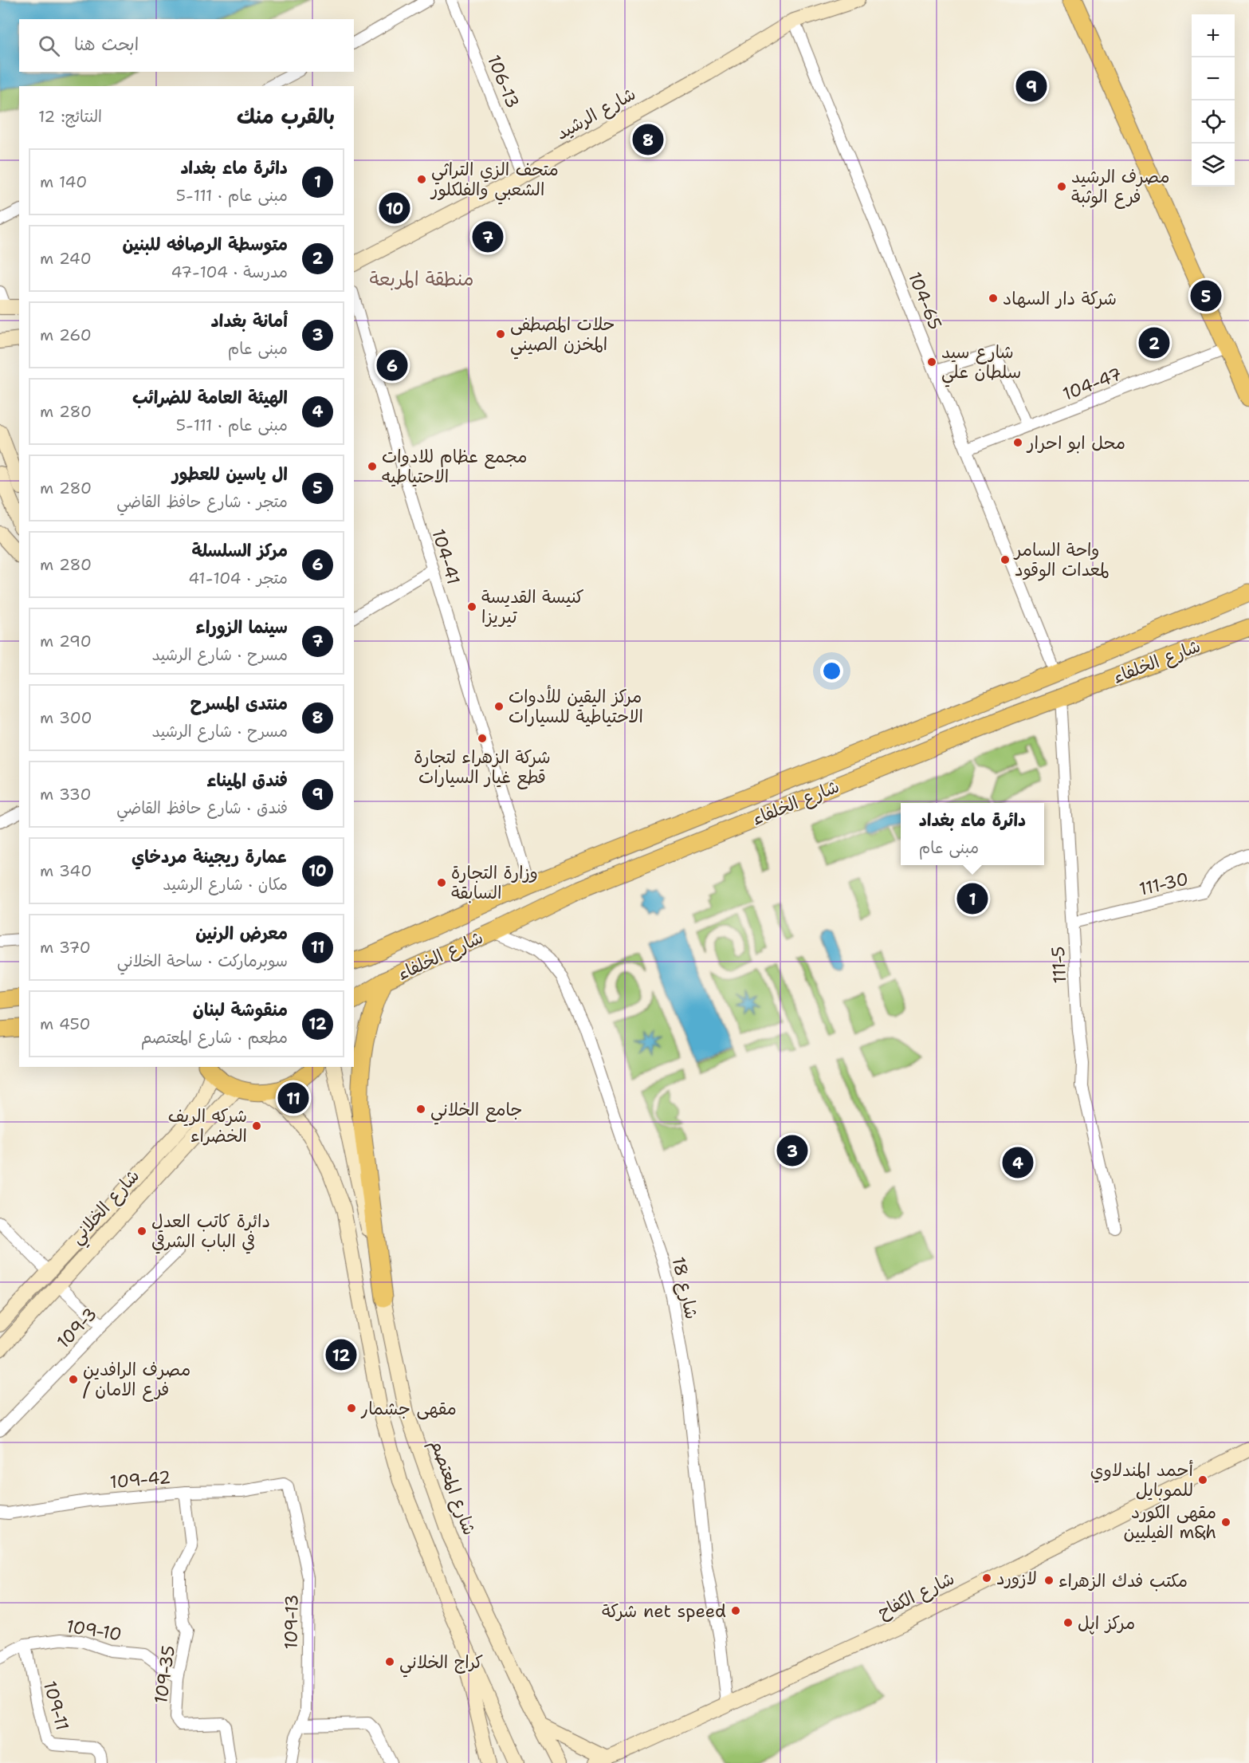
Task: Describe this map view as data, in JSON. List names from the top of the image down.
{
  "streets": {
    "main road": [
      "شارع الرشيد",
      "شارع الخلفاء",
      "شارع الخلاني",
      "شارع المعتصم",
      "شارع الكفاح"
    ],
    "street": [
      "106-13",
      "104-65",
      "104-47",
      "104-41",
      "111-30",
      "111-5",
      "شارع 18",
      "109-3",
      "109-42",
      "109-13",
      "109-10",
      "109-35",
      "109-11"
    ]
  },
  "crossings": [
    ["106-13", "شارع الرشيد"],
    ["شارع الرشيد", "104-65"],
    ["104-65", "104-47"],
    ["104-65", "شارع الخلفاء"],
    ["104-41", "شارع الخلفاء"],
    ["شارع الخلفاء", "111-5"],
    ["شارع الخلفاء", "شارع 18"],
    ["111-30", "111-5"],
    ["شارع 18", "شارع الكفاح"],
    ["109-42", "109-13"],
    ["109-42", "109-35"],
    ["109-10", "109-35"],
    ["109-10", "109-11"]
  ],
  "districts": ["منطقة المربعة"],
  "places": [
    "متحف الزي التراثي الشعبي والفلكلور",
    "مصرف الرشيد فرع الوثبة",
    "شركة دار السهاد",
    "حلات المصطفى المخزن الصيني",
    "شارع سيد سلطان علي",
    "محل ابو احرار",
    "مجمع عظام للادوات الاحتياطيه",
    "واحة السامر لمعدات الوقود",
    "كنيسة القديسة تيريزا",
    "مركز اليقين للأدوات الاحتياطية للسيارات",
    "شركة الزهراء لتجارة قطع غيار السيارات",
    "وزارة التجارة السابقة",
    "جامع الخلاني",
    "شركه الريف الخضراء",
    "دائرة كاتب العدل في الباب الشرقي",
    "مصرف الرافدين / فرع الامان",
    "مقهى جشمار",
    "أحمد المندلاوي للموبايل",
    "مقهى الكورد الفيليين m&h",
    "لازورد",
    "مكتب فدك الزهراء",
    "شركة net speed",
    "مركز اپل",
    "كراج الخلاني"
  ],
  "page": {
    "map_buttons": ["+", "−"],
    "search": "ابحث هنا",
    "pins": [
      "9",
      "8",
      "10",
      "7",
      "5",
      "2",
      "6",
      "1",
      "11",
      "3",
      "4",
      "12"
    ],
    "heading": ["بالقرب منك", "النتائج: 12"],
    "list": [
      {
        "mark": "1",
        "name": "دائرة ماء بغداد",
        "note": "مبنى عام · 111-5",
        "value": "140 m"
      },
      {
        "mark": "2",
        "name": "متوسطة الرصافه للبنين",
        "note": "مدرسة · 104-47",
        "value": "240 m"
      },
      {
        "mark": "3",
        "name": "أمانة بغداد",
        "note": "مبنى عام",
        "value": "260 m"
      },
      {
        "mark": "4",
        "name": "الهيئة العامة للضرائب",
        "note": "مبنى عام · 111-5",
        "value": "280 m"
      },
      {
        "mark": "5",
        "name": "ال ياسين للعطور",
        "note": "متجر · شارع حافظ القاضي",
        "value": "280 m"
      },
      {
        "mark": "6",
        "name": "مركز السلسلة",
        "note": "متجر · 104-41",
        "value": "280 m"
      },
      {
        "mark": "7",
        "name": "سينما الزوراء",
        "note": "مسرح · شارع الرشيد",
        "value": "290 m"
      },
      {
        "mark": "8",
        "name": "منتدى المسرح",
        "note": "مسرح · شارع الرشيد",
        "value": "300 m"
      },
      {
        "mark": "9",
        "name": "فندق الميناء",
        "note": "فندق · شارع حافظ القاضي",
        "value": "330 m"
      },
      {
        "mark": "10",
        "name": "عمارة ريجينة مردخاي",
        "note": "مكان · شارع الرشيد",
        "value": "340 m"
      },
      {
        "mark": "11",
        "name": "معرض الرنين",
        "note": "سوبرماركت · ساحة الخلاني",
        "value": "370 m"
      },
      {
        "mark": "12",
        "name": "منقوشة لبنان",
        "note": "مطعم · شارع المعتصم",
        "value": "450 m"
      }
    ],
    "popup": ["دائرة ماء بغداد", "مبنى عام"]
  }
}
